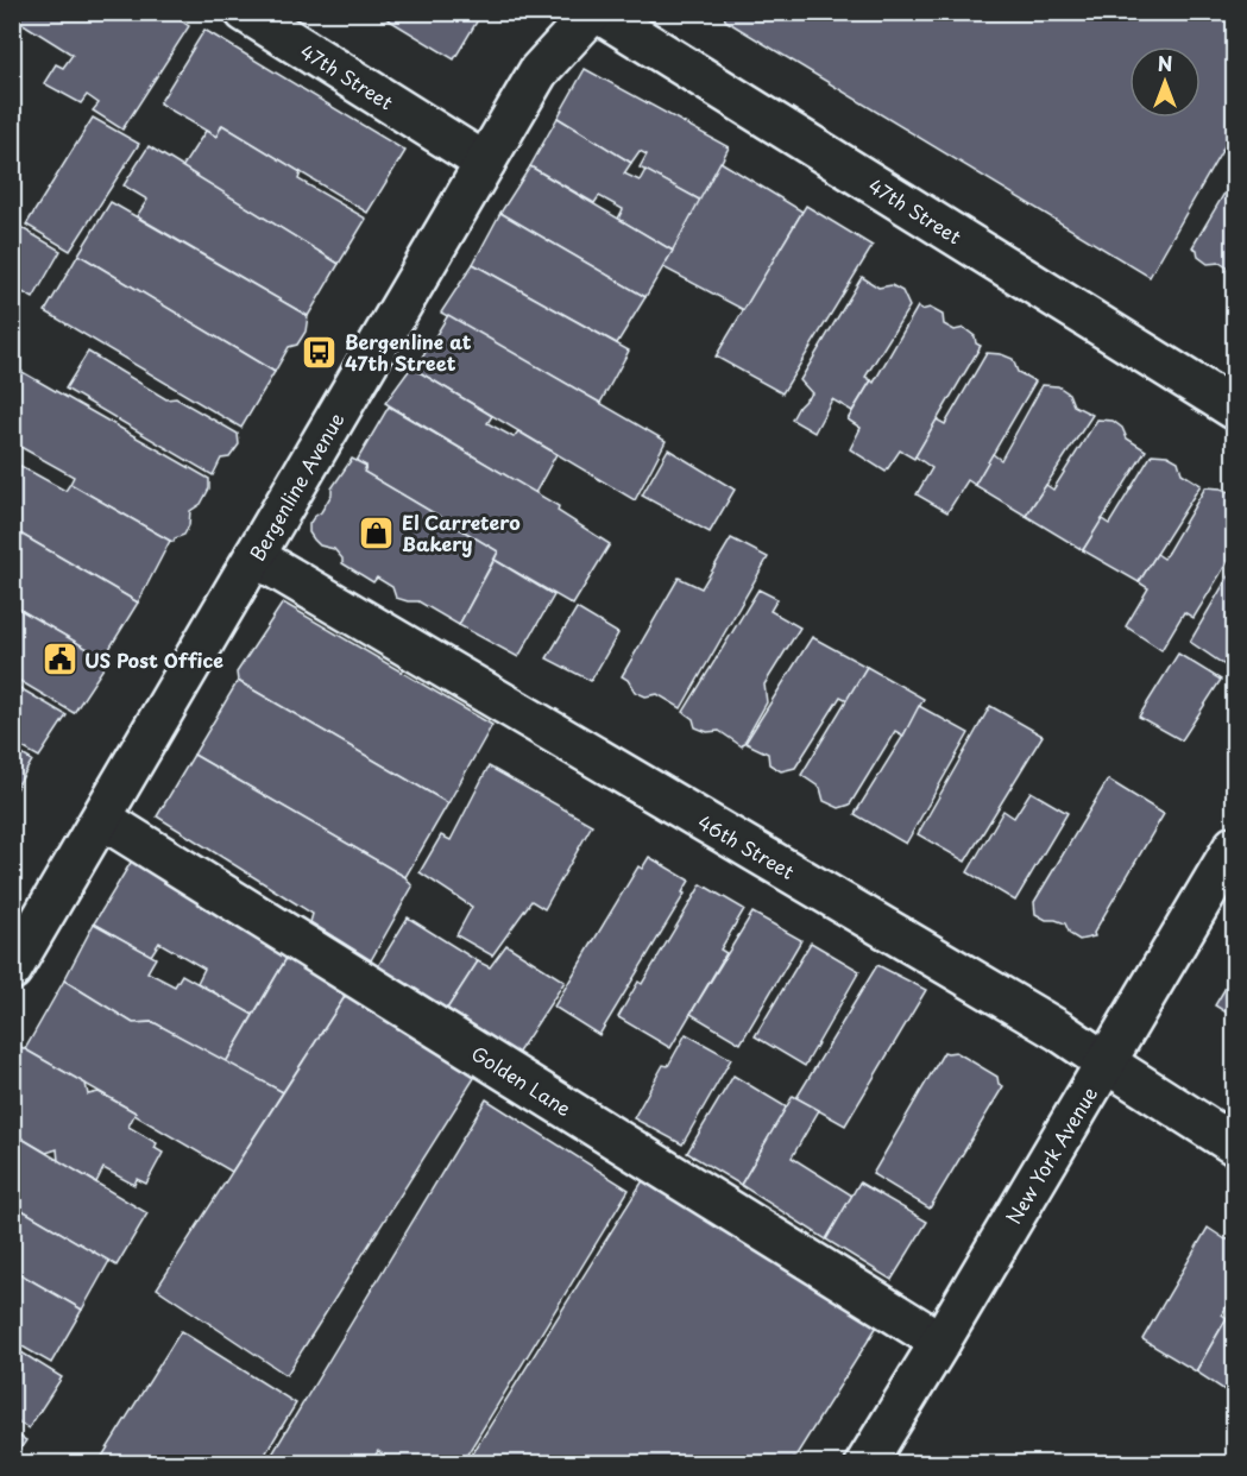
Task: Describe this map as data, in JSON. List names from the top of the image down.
{
  "streets": {
    "street": [
      "47th Street",
      "Bergenline Avenue",
      "46th Street",
      "Golden Lane",
      "New York Avenue"
    ]
  },
  "crossings": [
    ["47th Street", "Bergenline Avenue"],
    ["Bergenline Avenue", "46th Street"],
    ["Bergenline Avenue", "Golden Lane"],
    ["46th Street", "New York Avenue"],
    ["Golden Lane", "New York Avenue"]
  ],
  "places": {
    "bus stop": ["Bergenline at 47th Street"],
    "shop": ["El Carretero Bakery"],
    "public building": ["US Post Office"]
  },
  "north": "top"
}
